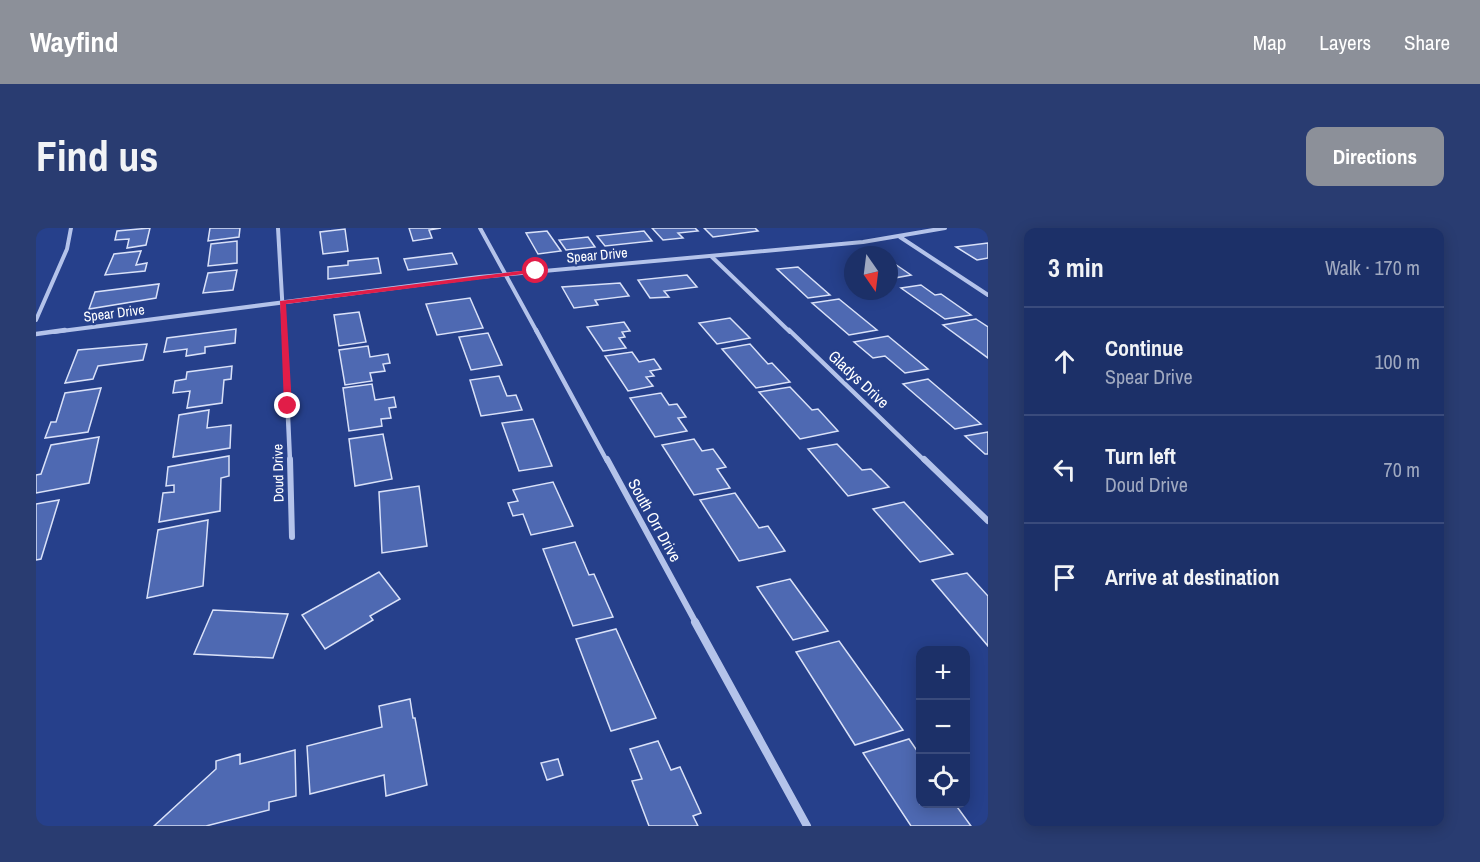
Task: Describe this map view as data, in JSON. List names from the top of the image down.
{
  "streets": {
    "street": [
      "Spear Drive",
      "Gladys Drive",
      "Doud Drive",
      "South Orr Drive"
    ]
  },
  "crossings": [
    ["Spear Drive", "Gladys Drive"],
    ["Spear Drive", "Doud Drive"],
    ["Spear Drive", "South Orr Drive"]
  ],
  "north": "bottom",
  "page": {
    "header": "Wayfind",
    "nav": ["Map", "Layers", "Share"],
    "buttons": "Directions",
    "title": "Find us",
    "heading": ["3 min", "Walk · 170 m"],
    "list": [
      ["Continue", "Spear Drive", "100 m"],
      ["Turn left", "Doud Drive", "70 m"],
      "Arrive at destination"
    ],
    "map_buttons": ["+", "−"]
  }
}
